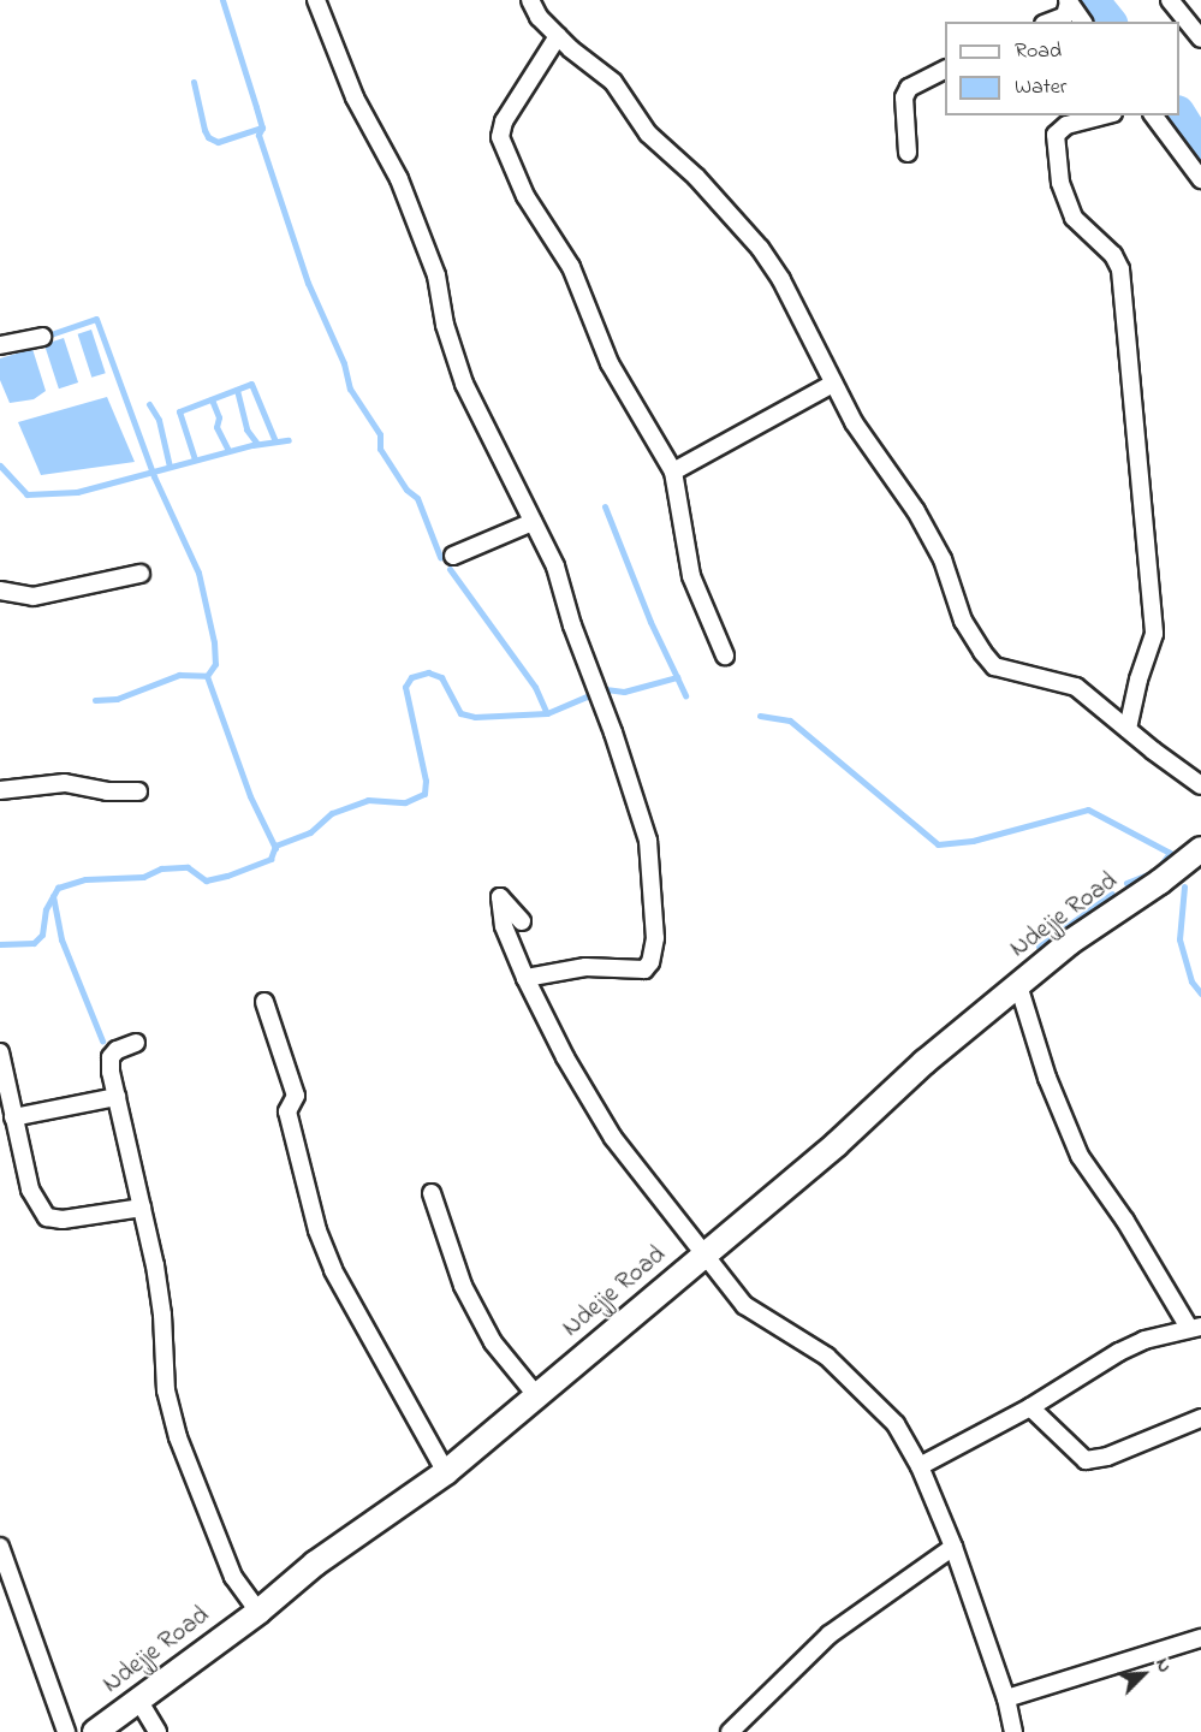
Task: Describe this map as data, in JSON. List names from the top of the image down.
{
  "streets": {
    "street": ["Ndejje Road"]
  },
  "legend": ["Road", "Water"],
  "north": "top right"
}
